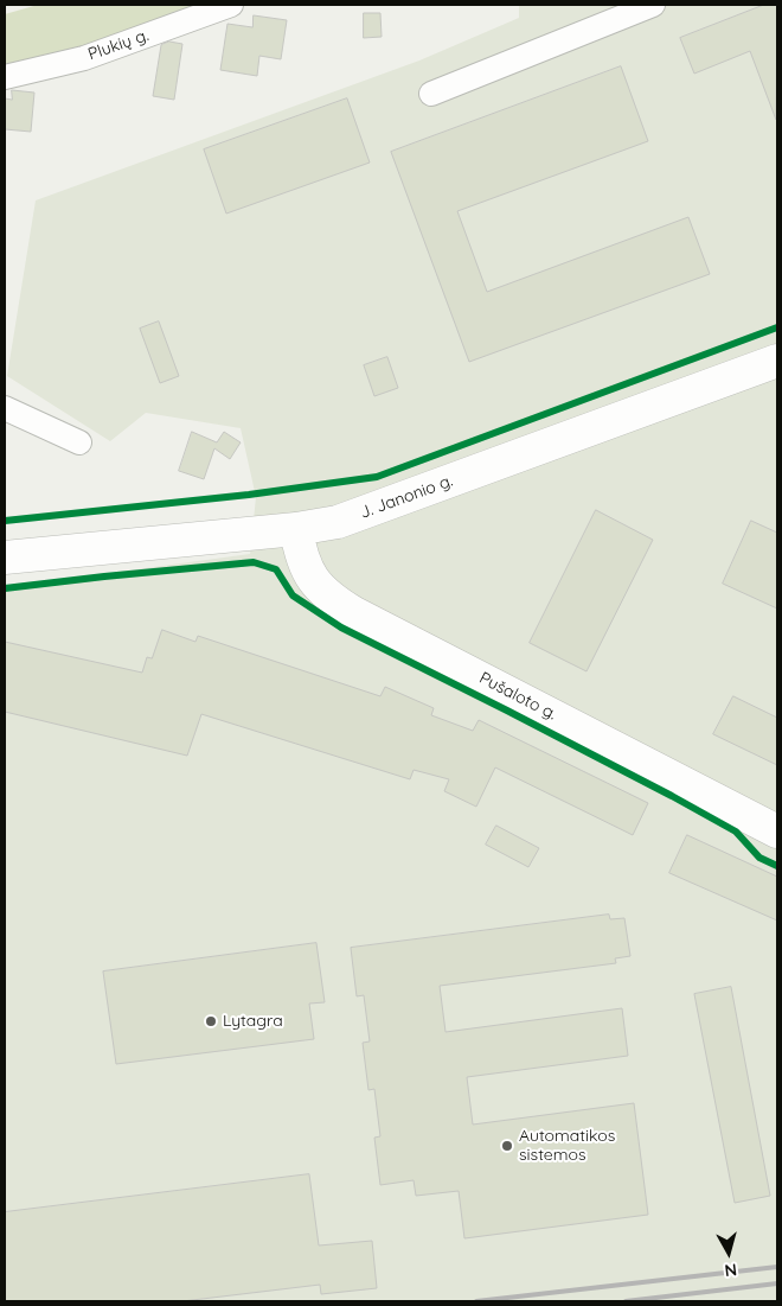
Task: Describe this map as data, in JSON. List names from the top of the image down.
{
  "streets": {
    "main road": ["J. Janonio g.", "Pušaloto g."],
    "street": ["Plukių g."]
  },
  "crossings": [
    ["J. Janonio g.", "Pušaloto g."]
  ],
  "places": ["Lytagra", "Automatikos sistemos"],
  "north": "bottom"
}
